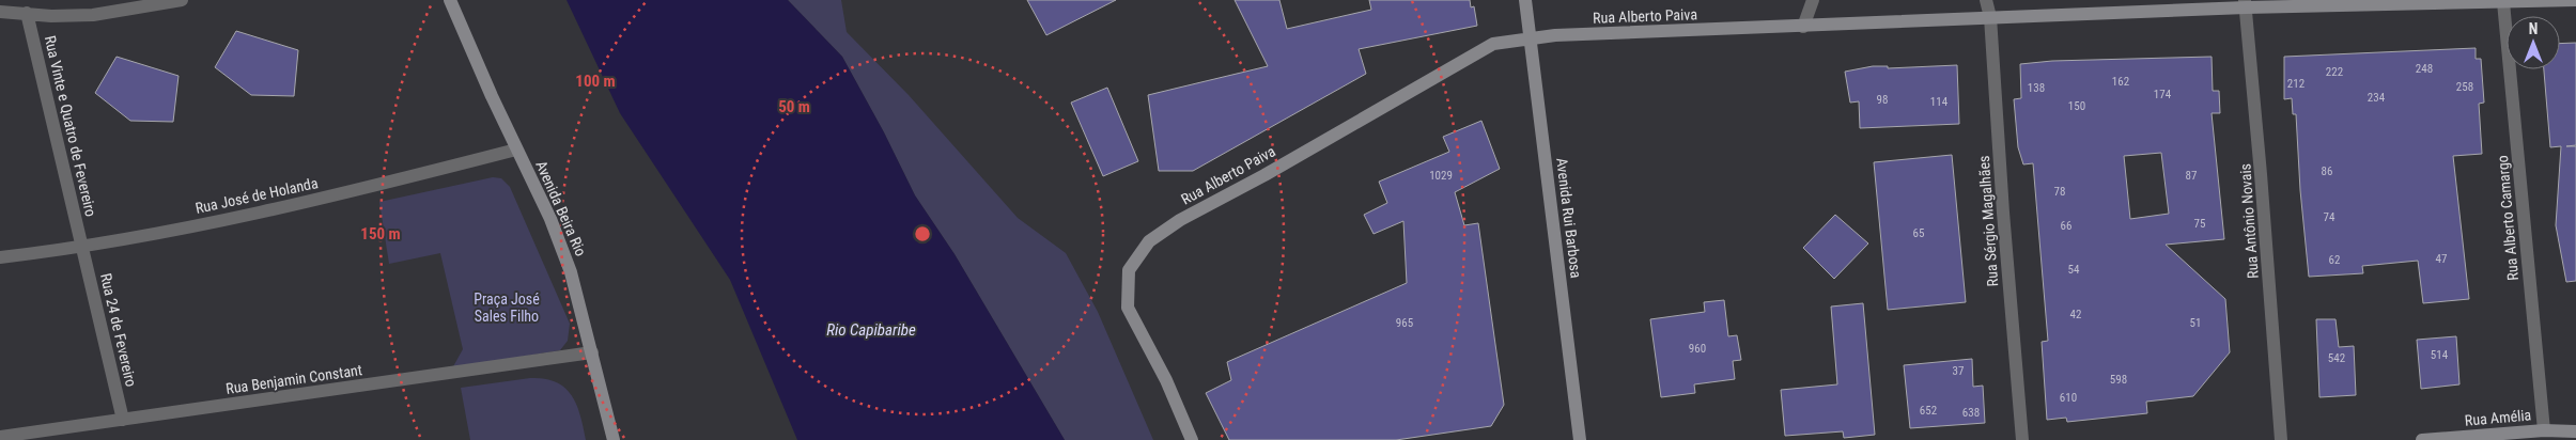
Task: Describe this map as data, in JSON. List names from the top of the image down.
{
  "streets": {
    "main road": [
      "Rua Alberto Paiva",
      "Avenida Beira Rio",
      "Avenida Rui Barbosa",
      "Rua Amélia"
    ],
    "street": [
      "Rua Vinte e Quatro de Fevereiro",
      "Rua José de Holanda",
      "Rua Alberto Camargo",
      "Rua Sérgio Magalhães",
      "Rua Antônio Novais",
      "Rua 24 de Fevereiro",
      "Rua Benjamin Constant"
    ]
  },
  "crossings": [
    ["Rua Alberto Paiva", "Avenida Rui Barbosa"],
    ["Rua Alberto Paiva", "Rua Alberto Camargo"],
    ["Rua Alberto Paiva", "Rua Sérgio Magalhães"],
    ["Rua Alberto Paiva", "Rua Antônio Novais"],
    ["Rua Vinte e Quatro de Fevereiro", "Rua José de Holanda"],
    ["Rua Vinte e Quatro de Fevereiro", "Rua 24 de Fevereiro"],
    ["Rua José de Holanda", "Avenida Beira Rio"],
    ["Rua José de Holanda", "Rua 24 de Fevereiro"],
    ["Avenida Beira Rio", "Rua Benjamin Constant"],
    ["Rua Alberto Camargo", "Rua Amélia"],
    ["Rua 24 de Fevereiro", "Rua Benjamin Constant"]
  ],
  "water": ["Rio Capibaribe"],
  "parks": ["Praça José Sales Filho"],
  "house_numbers": [
    "248",
    "222",
    "162",
    "212",
    "258",
    "138",
    "174",
    "234",
    "98",
    "114",
    "150",
    "86",
    "1029",
    "87",
    "78",
    "74",
    "75",
    "66",
    "65",
    "47",
    "62",
    "54",
    "42",
    "965",
    "51",
    "960",
    "514",
    "542",
    "37",
    "598",
    "610",
    "652",
    "638"
  ],
  "north": "top",
  "rings": ["100 m", "50 m", "150 m"]
}
